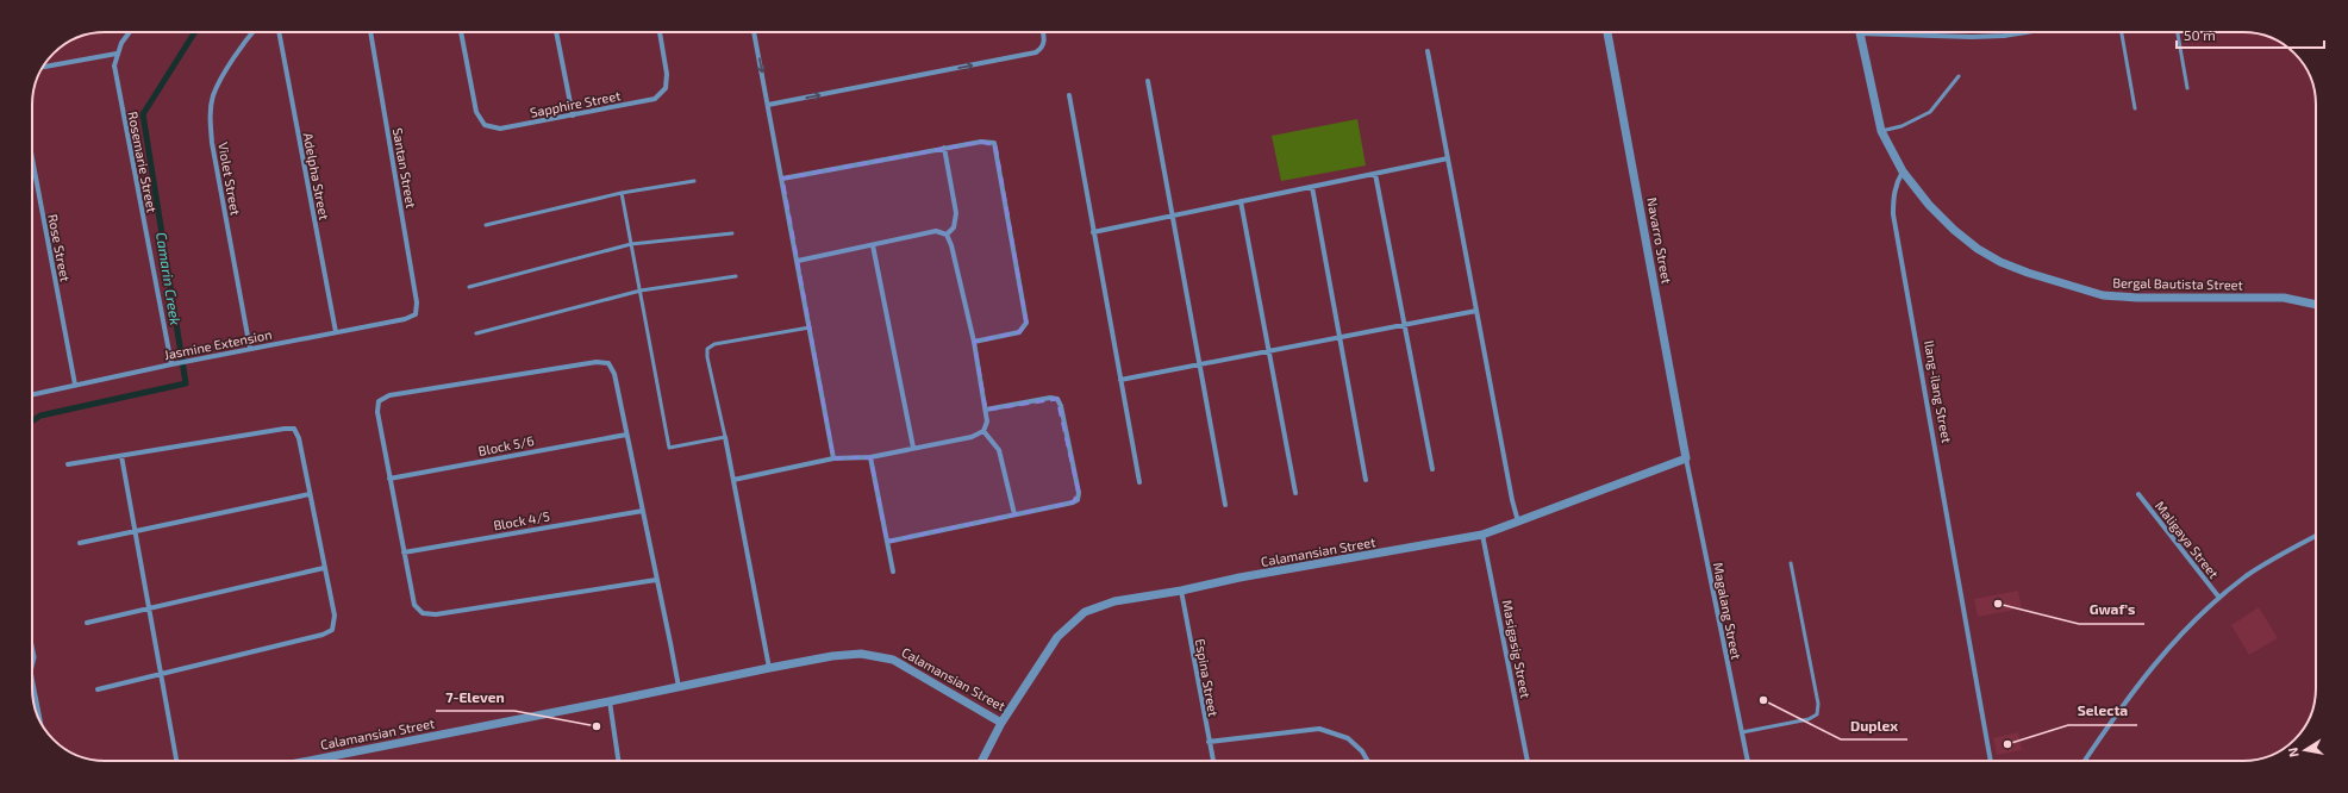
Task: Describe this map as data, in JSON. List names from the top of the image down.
{
  "streets": {
    "street": [
      "Sapphire Street",
      "Rosemarie Street",
      "Santan Street",
      "Adelpha Street",
      "Violet Street",
      "Navarro Street",
      "Rose Street",
      "Bergal Bautista Street",
      "Jasmine Extension",
      "Ilang-ilang Street",
      "Block 5/6",
      "Block 4/5",
      "Maligaya Street",
      "Calamansian Street",
      "Magalang Street",
      "Masigasig Street",
      "Espina Street"
    ]
  },
  "crossings": [
    ["Rosemarie Street", "Jasmine Extension"],
    ["Santan Street", "Jasmine Extension"],
    ["Adelpha Street", "Jasmine Extension"],
    ["Violet Street", "Jasmine Extension"],
    ["Navarro Street", "Calamansian Street"],
    ["Navarro Street", "Magalang Street"],
    ["Rose Street", "Jasmine Extension"],
    ["Bergal Bautista Street", "Ilang-ilang Street"],
    ["Calamansian Street", "Magalang Street"],
    ["Calamansian Street", "Masigasig Street"],
    ["Calamansian Street", "Espina Street"]
  ],
  "water": ["Camarin Creek"],
  "places": [
    "Gwaf's",
    "Duplex",
    "7-Eleven",
    "Selecta"
  ],
  "scale_bar": "50 m",
  "north": "left"
}
